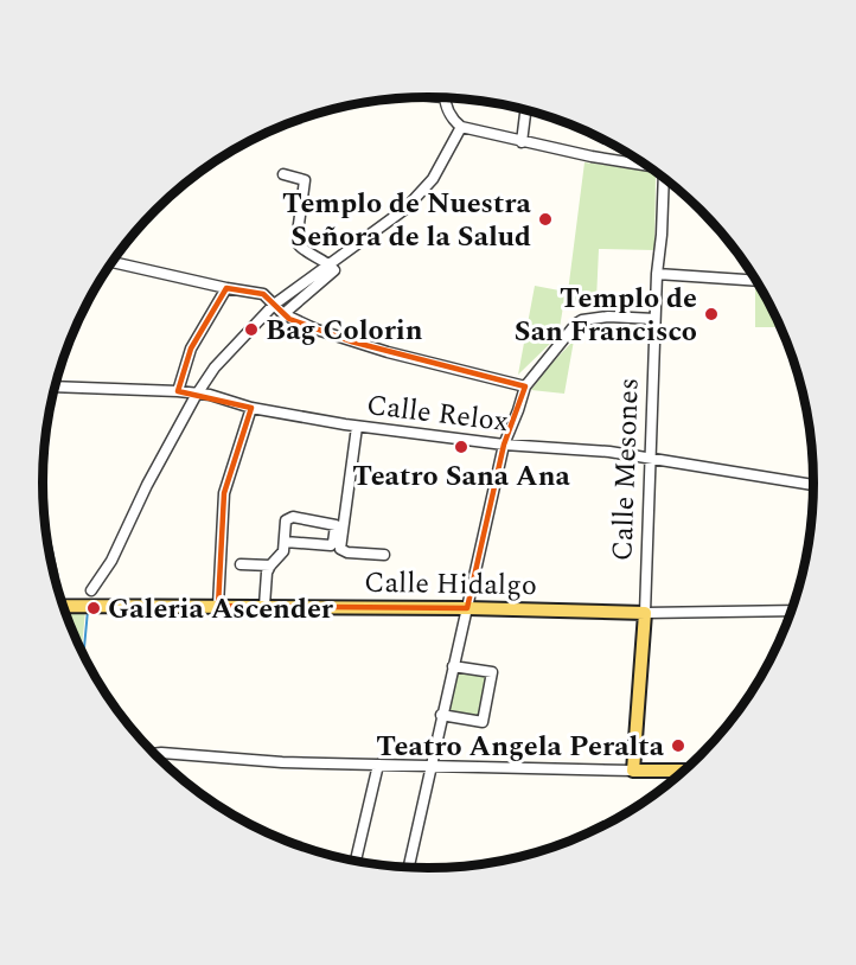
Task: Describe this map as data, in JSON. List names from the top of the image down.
{
  "streets": {
    "main road": ["Calle Mesones", "Calle Hidalgo"],
    "street": ["Calle Relox"]
  },
  "crossings": [
    ["Calle Relox", "Calle Mesones"],
    ["Calle Mesones", "Calle Hidalgo"]
  ],
  "places": [
    "Templo de Nuestra Señora de la Salud",
    "Templo de San Francisco",
    "Bag Colorin",
    "Teatro Sana Ana",
    "Galeria Ascender",
    "Teatro Angela Peralta"
  ]
}
